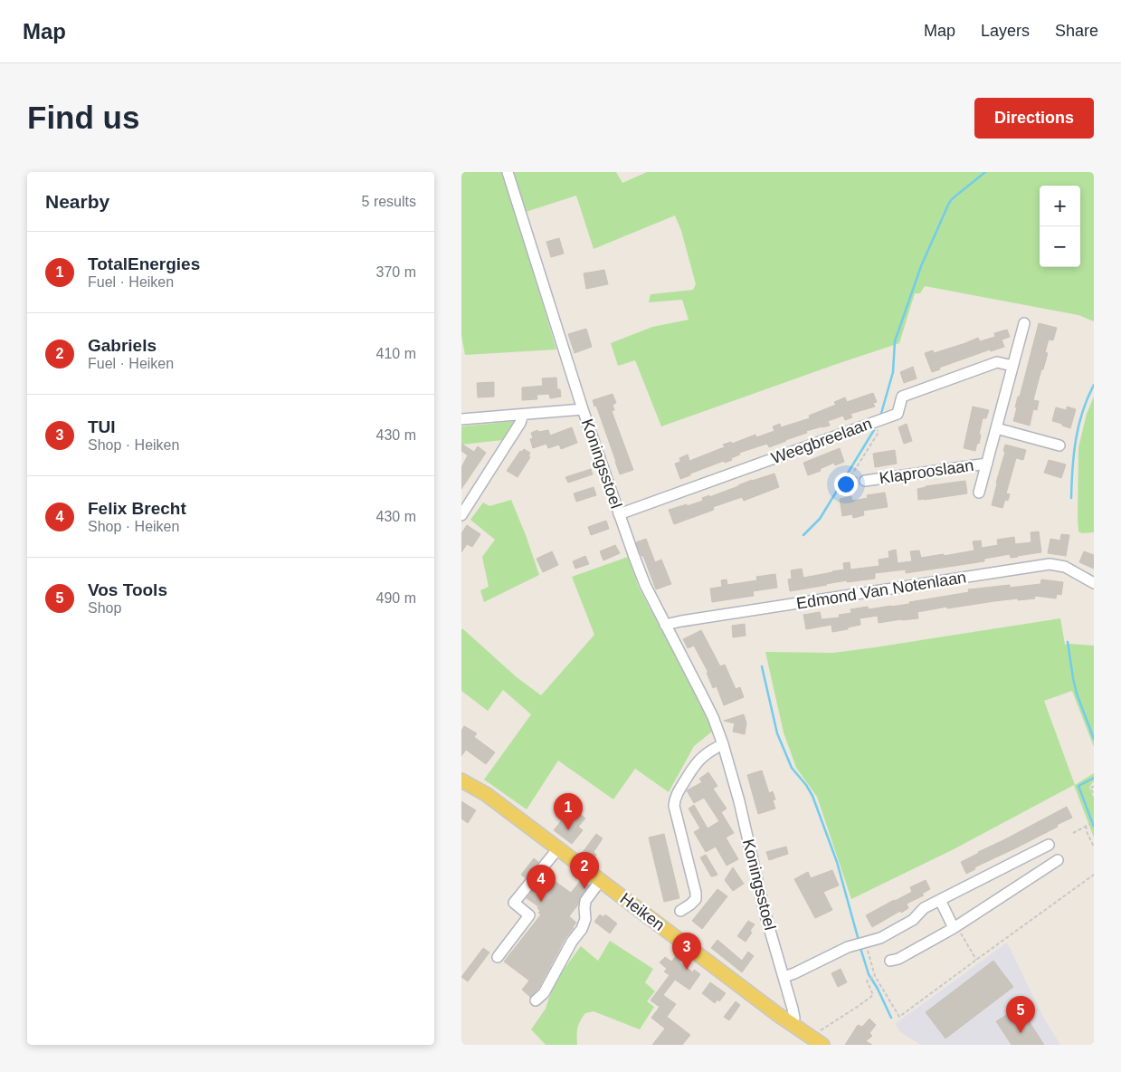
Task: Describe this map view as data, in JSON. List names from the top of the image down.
{
  "streets": {
    "main road": ["Heiken"],
    "street": [
      "Weegbreelaan",
      "Koningsstoel",
      "Klaprooslaan",
      "Edmond Van Notenlaan"
    ]
  },
  "crossings": [
    ["Weegbreelaan", "Koningsstoel"],
    ["Weegbreelaan", "Klaprooslaan"],
    ["Koningsstoel", "Edmond Van Notenlaan"],
    ["Koningsstoel", "Heiken"]
  ],
  "page": {
    "header": "Map",
    "nav": ["Map", "Layers", "Share"],
    "buttons": "Directions",
    "title": "Find us",
    "heading": ["Nearby", "5 results"],
    "map_buttons": ["+", "−"],
    "list": [
      {
        "mark": "1",
        "name": "TotalEnergies",
        "note": "Fuel · Heiken",
        "value": "370 m"
      },
      {
        "mark": "2",
        "name": "Gabriels",
        "note": "Fuel · Heiken",
        "value": "410 m"
      },
      {
        "mark": "3",
        "name": "TUI",
        "note": "Shop · Heiken",
        "value": "430 m"
      },
      {
        "mark": "4",
        "name": "Felix Brecht",
        "note": "Shop · Heiken",
        "value": "430 m"
      },
      {
        "mark": "5",
        "name": "Vos Tools",
        "note": "Shop",
        "value": "490 m"
      }
    ],
    "pins": [
      "1",
      "2",
      "4",
      "3",
      "5"
    ]
  }
}
